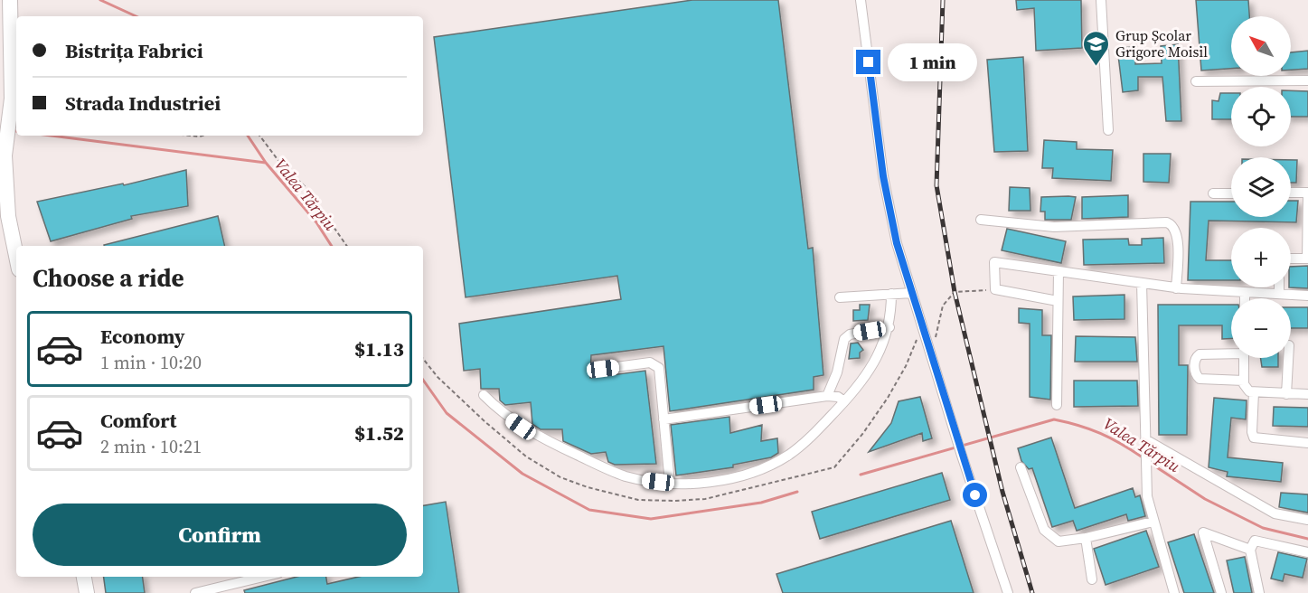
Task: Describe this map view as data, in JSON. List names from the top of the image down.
{
  "water": ["Valea Tărpiu"],
  "places": {
    "school or university": ["Grup Școlar Grigore Moisil"]
  },
  "north": "top left",
  "page": {
    "map_buttons": ["+", "−"],
    "banner": ["Bistrița Fabrici", "Strada Industriei"],
    "bubble": "1 min",
    "heading": "Choose a ride",
    "list": [
      {
        "name": "Economy",
        "note": "1 min · 10:20",
        "value": "$1.13"
      },
      {
        "name": "Comfort",
        "note": "2 min · 10:21",
        "value": "$1.52"
      }
    ],
    "buttons": "Confirm"
  }
}
